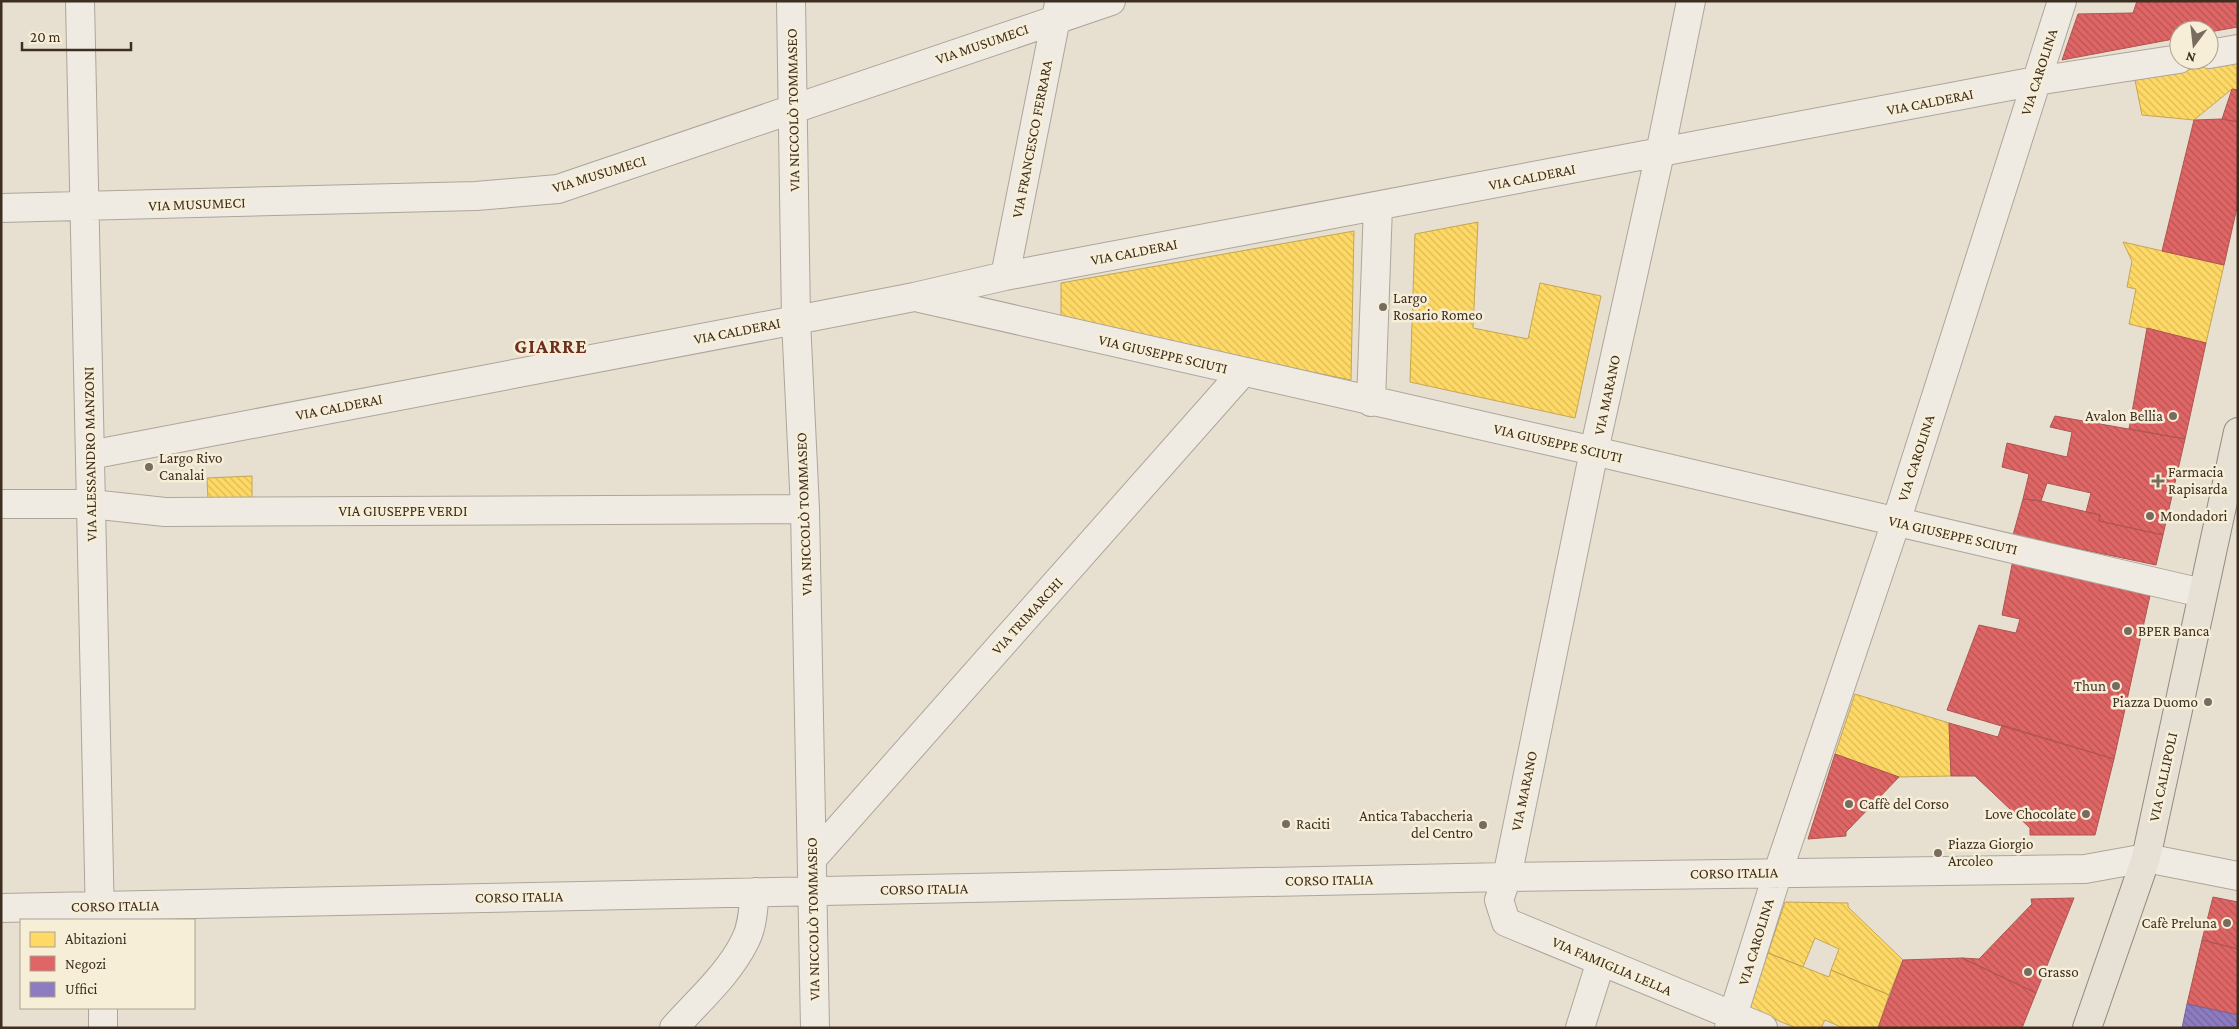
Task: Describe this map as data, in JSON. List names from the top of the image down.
{
  "streets": {
    "main road": ["VIA CALLIPOLI"],
    "street": [
      "VIA MUSUMECI",
      "VIA CAROLINA",
      "VIA CALDERAI",
      "VIA NICCOLÒ TOMMASEO",
      "VIA FRANCESCO FERRARA",
      "VIA GIUSEPPE SCIUTI",
      "VIA MARANO",
      "VIA ALESSANDRO MANZONI",
      "VIA GIUSEPPE VERDI",
      "VIA TRIMARCHI",
      "CORSO ITALIA",
      "VIA FAMIGLIA LELLA"
    ]
  },
  "crossings": [
    ["VIA MUSUMECI", "VIA NICCOLÒ TOMMASEO"],
    ["VIA MUSUMECI", "VIA FRANCESCO FERRARA"],
    ["VIA MUSUMECI", "VIA ALESSANDRO MANZONI"],
    ["VIA CAROLINA", "VIA CALDERAI"],
    ["VIA CAROLINA", "VIA GIUSEPPE SCIUTI"],
    ["VIA CAROLINA", "CORSO ITALIA"],
    ["VIA CAROLINA", "VIA FAMIGLIA LELLA"],
    ["VIA CALDERAI", "VIA NICCOLÒ TOMMASEO"],
    ["VIA CALDERAI", "VIA FRANCESCO FERRARA"],
    ["VIA CALDERAI", "VIA GIUSEPPE SCIUTI"],
    ["VIA CALDERAI", "VIA MARANO"],
    ["VIA CALDERAI", "VIA ALESSANDRO MANZONI"],
    ["VIA NICCOLÒ TOMMASEO", "VIA GIUSEPPE VERDI"],
    ["VIA NICCOLÒ TOMMASEO", "VIA TRIMARCHI"],
    ["VIA NICCOLÒ TOMMASEO", "CORSO ITALIA"],
    ["VIA GIUSEPPE SCIUTI", "VIA MARANO"],
    ["VIA GIUSEPPE SCIUTI", "VIA TRIMARCHI"],
    ["VIA GIUSEPPE SCIUTI", "VIA CALLIPOLI"],
    ["VIA MARANO", "CORSO ITALIA"],
    ["VIA MARANO", "VIA FAMIGLIA LELLA"],
    ["VIA ALESSANDRO MANZONI", "VIA GIUSEPPE VERDI"],
    ["VIA ALESSANDRO MANZONI", "CORSO ITALIA"],
    ["VIA CALLIPOLI", "CORSO ITALIA"],
    ["CORSO ITALIA", "VIA FAMIGLIA LELLA"]
  ],
  "districts": ["GIARRE"],
  "places": {
    "other": [
      "Largo Rosario Romeo",
      "Avalon Bellia",
      "Largo Rivo Canalai",
      "Mondadori",
      "BPER Banca",
      "Thun",
      "Piazza Duomo",
      "Caffè del Corso",
      "Love Chocolate",
      "Raciti",
      "Antica Tabaccheria del Centro",
      "Piazza Giorgio Arcoleo",
      "Cafè Preluna",
      "Grasso"
    ],
    "health": ["Farmacia Rapisarda"]
  },
  "legend": ["Abitazioni", "Negozi", "Uffici"],
  "scale_bar": "20 m",
  "north": "bottom"
}
